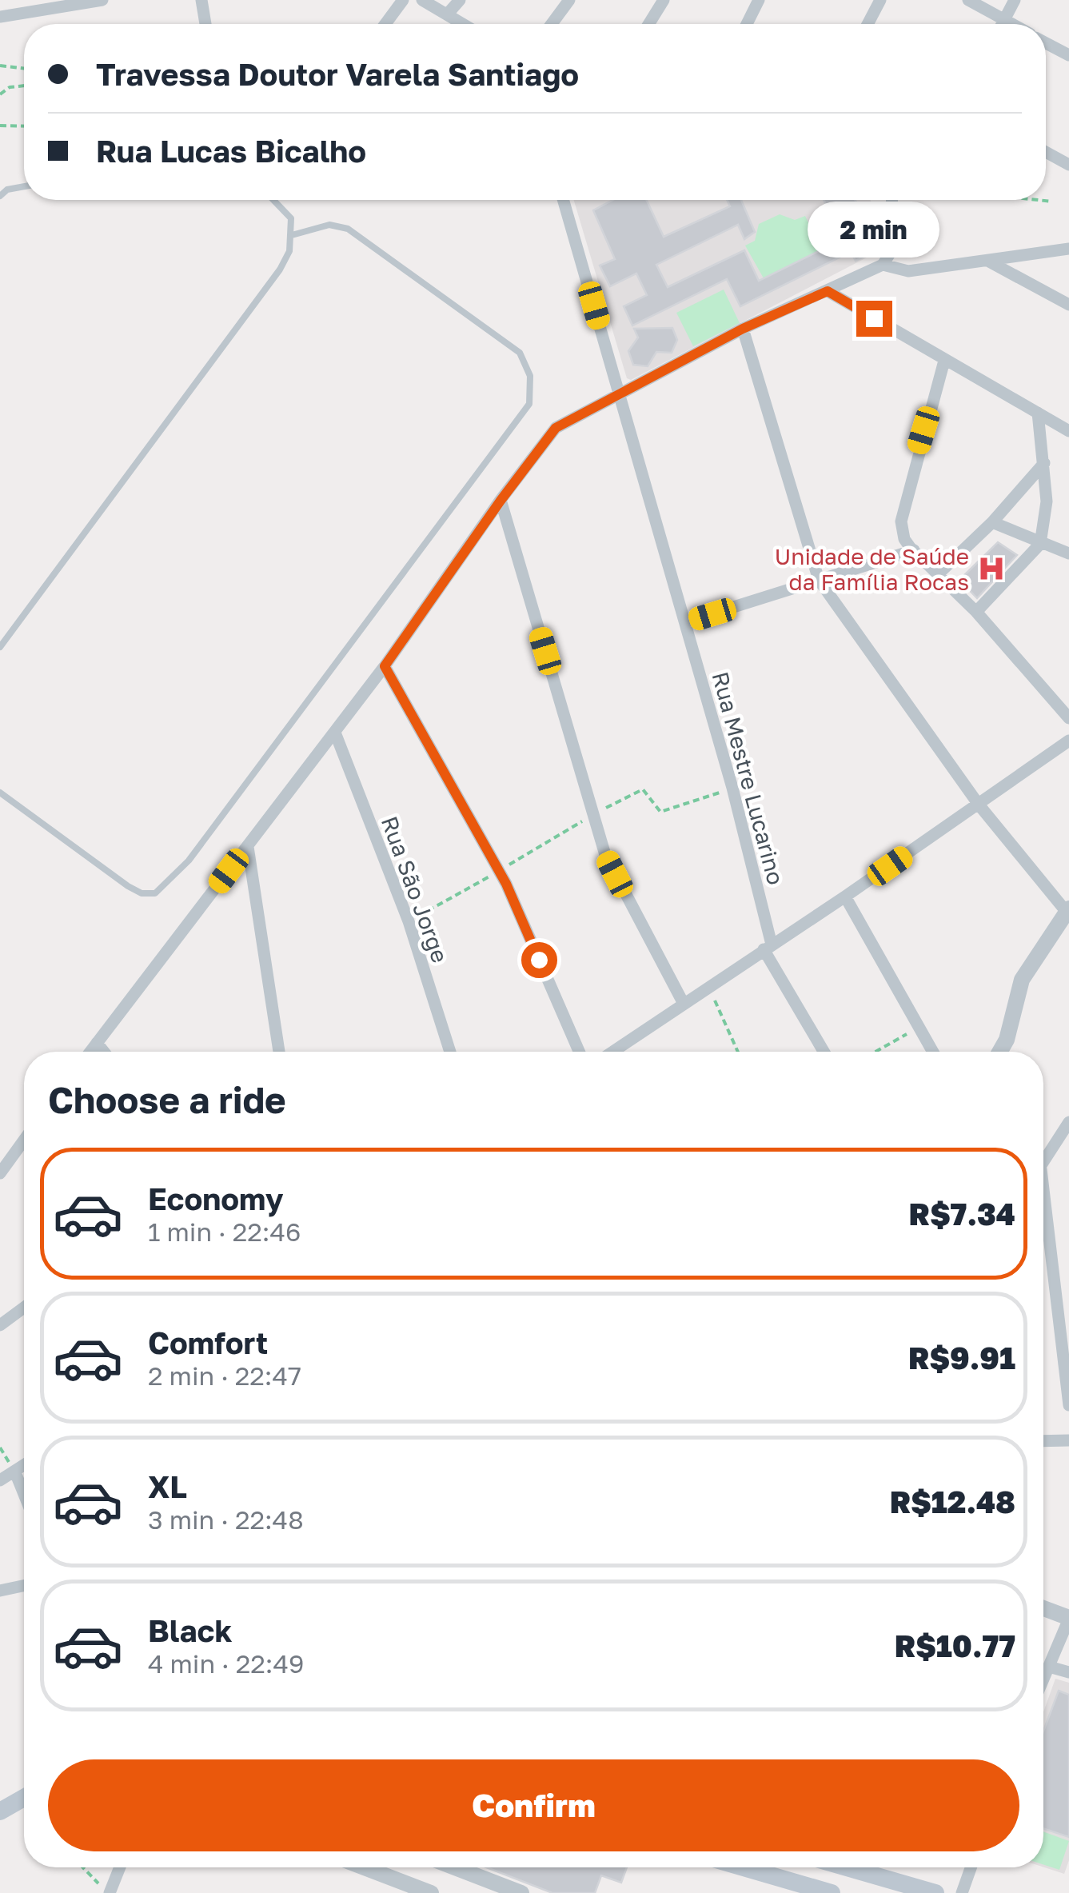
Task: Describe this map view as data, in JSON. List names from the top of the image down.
{
  "streets": {
    "street": ["Rua Mestre Lucarino", "Rua São Jorge"]
  },
  "places": {
    "hospital": ["Unidade de Saúde da Família Rocas"]
  },
  "page": {
    "banner": ["Travessa Doutor Varela Santiago", "Rua Lucas Bicalho"],
    "bubble": "2 min",
    "heading": "Choose a ride",
    "list": [
      {
        "name": "Economy",
        "note": "1 min · 22:46",
        "value": "R$7.34"
      },
      {
        "name": "Comfort",
        "note": "2 min · 22:47",
        "value": "R$9.91"
      },
      {
        "name": "XL",
        "note": "3 min · 22:48",
        "value": "R$12.48"
      },
      {
        "name": "Black",
        "note": "4 min · 22:49",
        "value": "R$10.77"
      }
    ],
    "buttons": "Confirm"
  }
}
